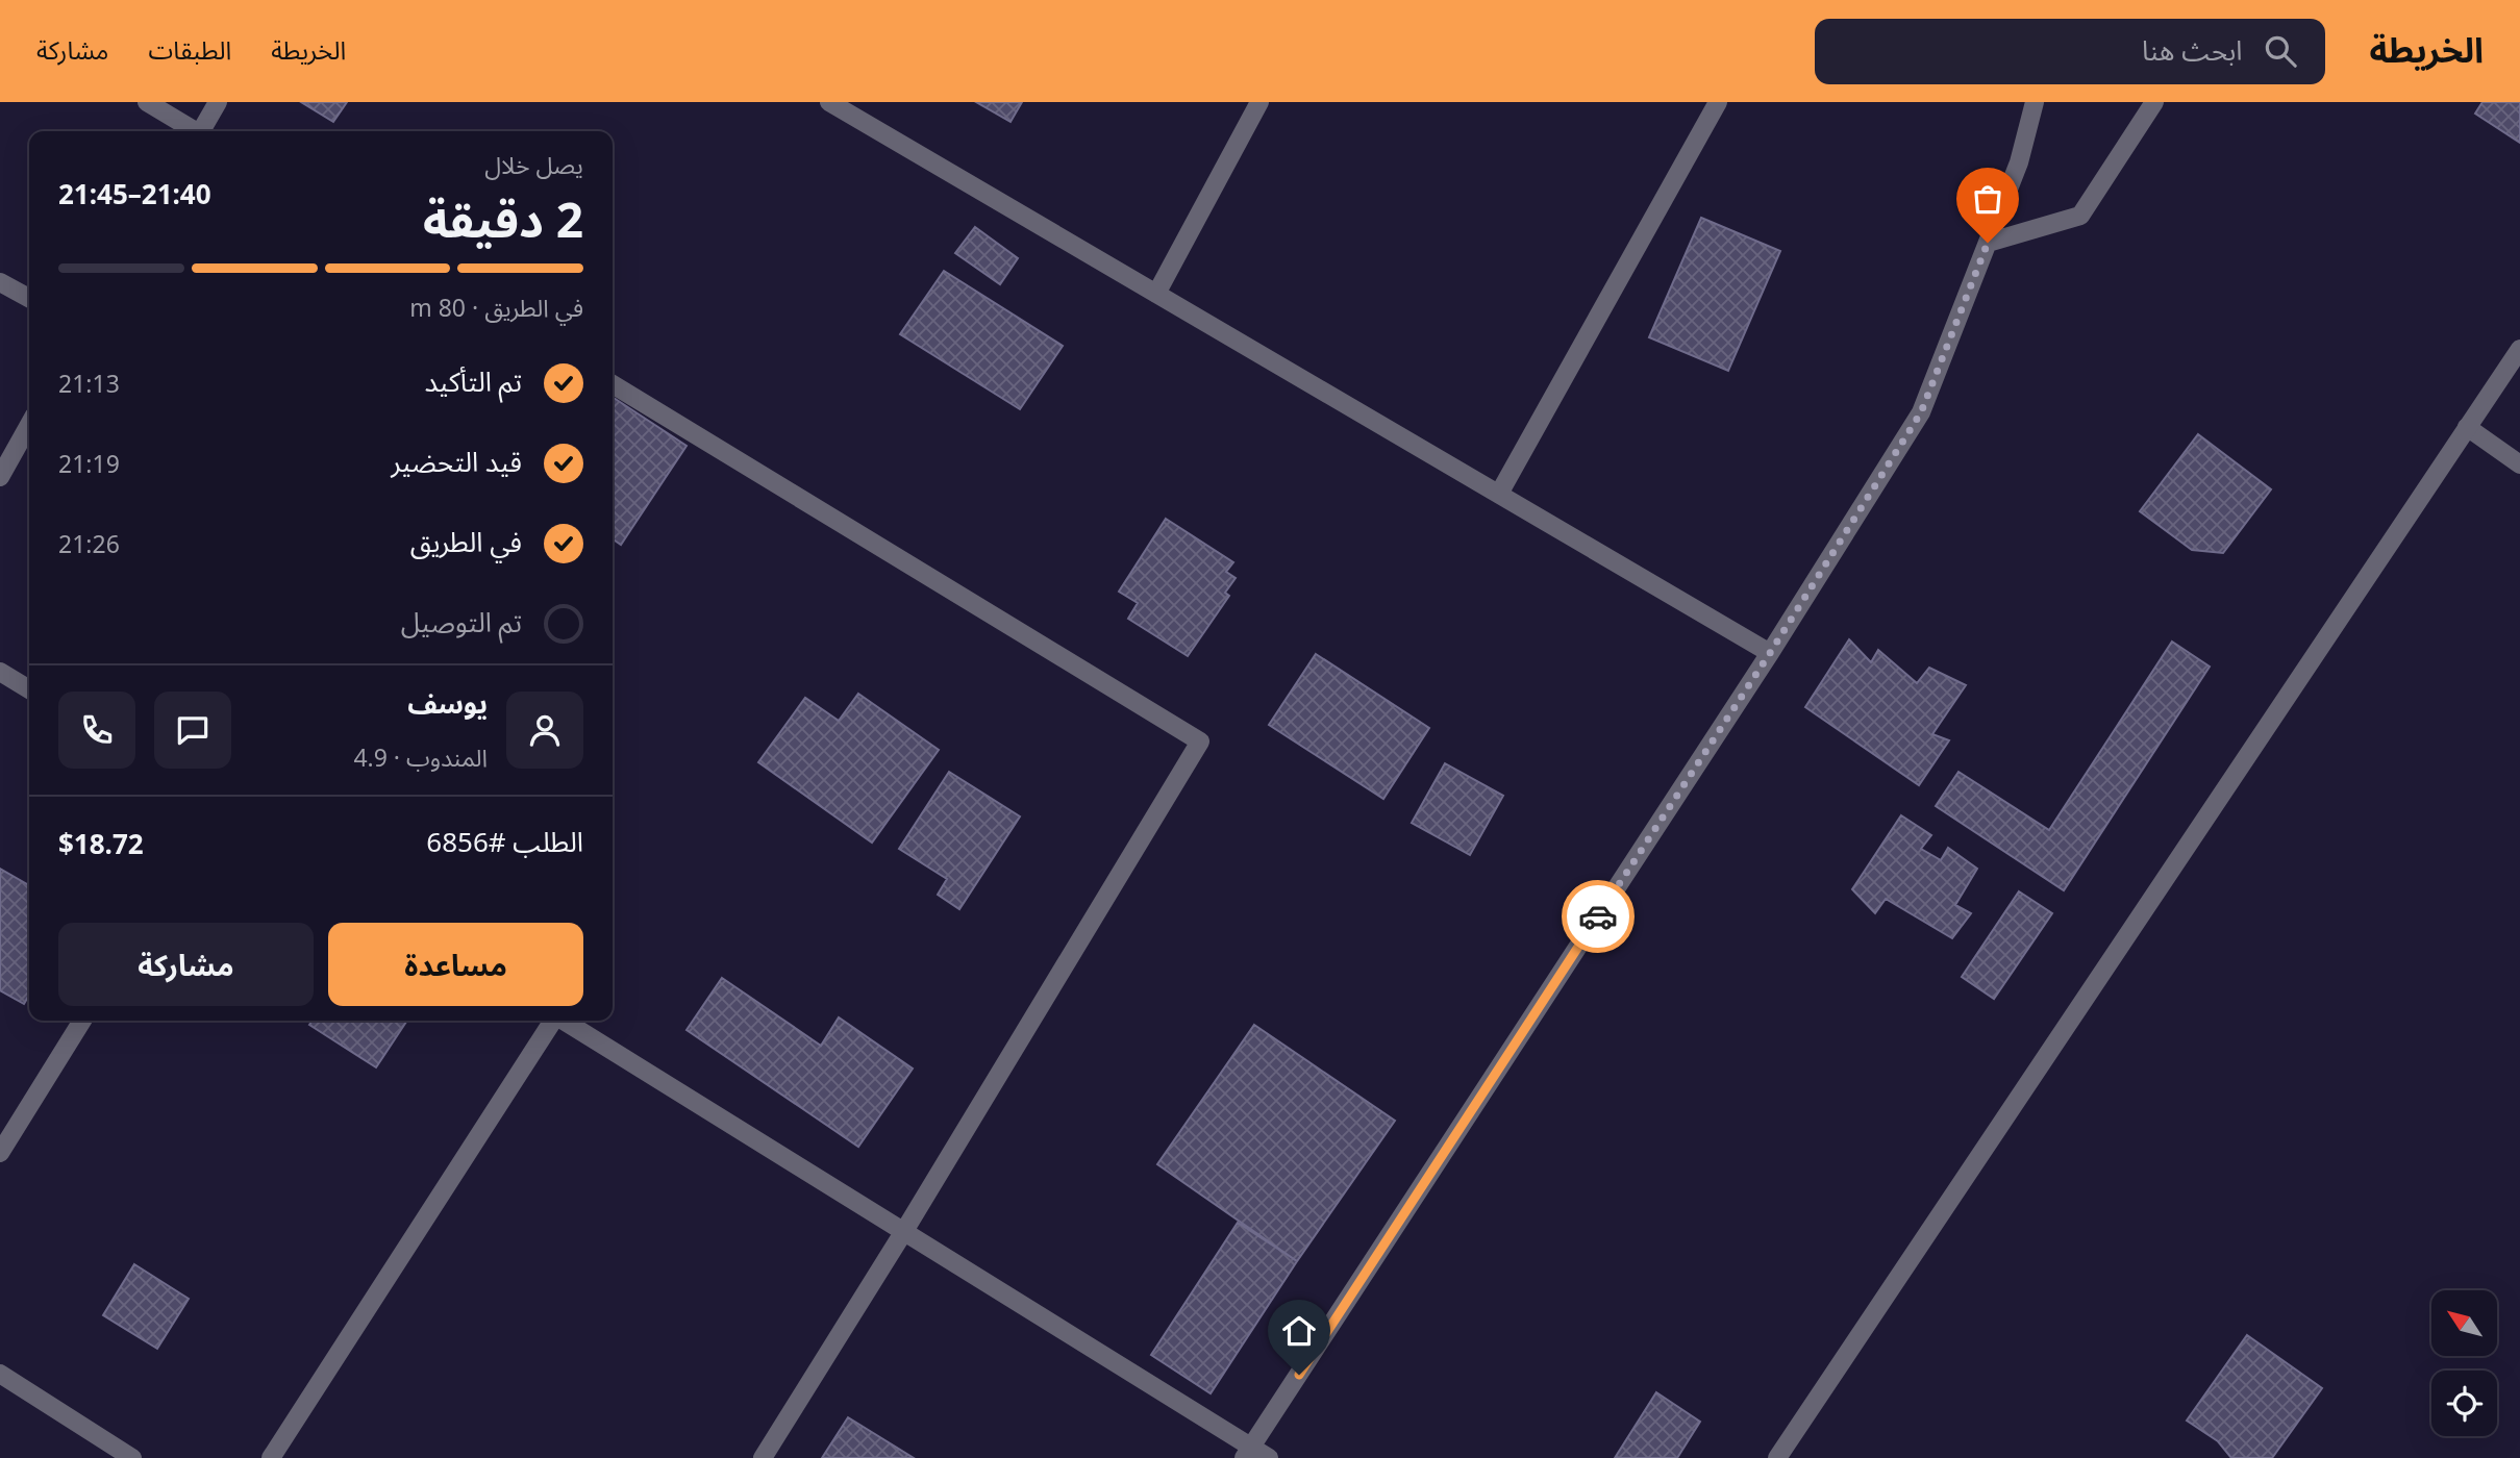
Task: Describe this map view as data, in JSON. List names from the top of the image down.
{
  "north": "top left",
  "page": {
    "header": "الخريطة",
    "search": "ابحث هنا",
    "nav": ["الخريطة", "الطبقات", "مشاركة"],
    "heading": ["2 دقيقة", "يصل خلال", "21:40–21:45"],
    "panel": [
      "يوسف",
      "المندوب · 4.9",
      "الطلب #6856",
      "$18.72"
    ],
    "bar": "في الطريق · 80 m",
    "list": [
      ["تم التأكيد", "21:13"],
      ["قيد التحضير", "21:19"],
      ["في الطريق", "21:26"],
      "تم التوصيل"
    ],
    "buttons": ["مساعدة", "مشاركة"]
  }
}
